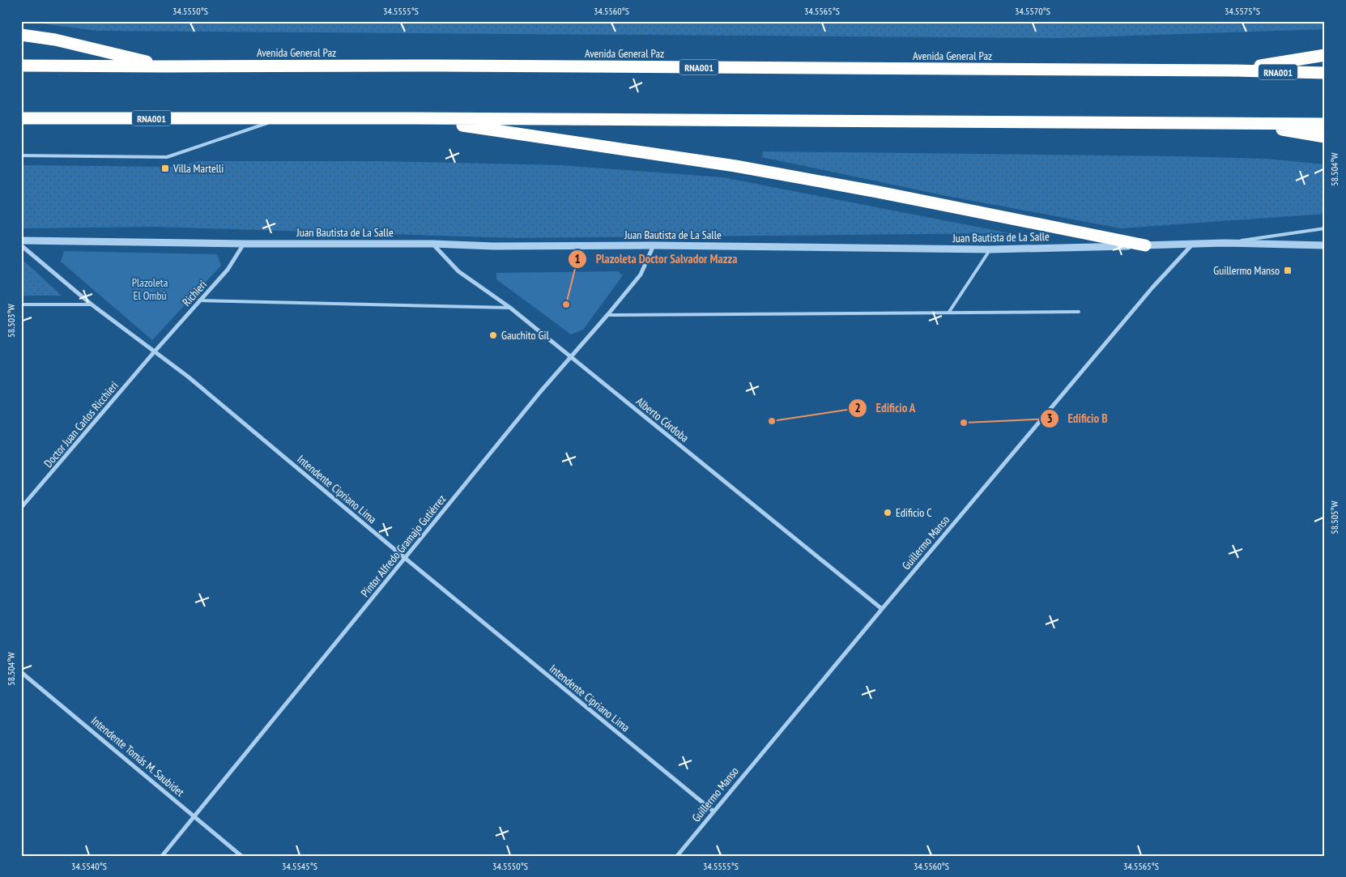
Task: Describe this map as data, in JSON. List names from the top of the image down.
{
  "streets": {
    "highway": ["Avenida General Paz", "RNA001"],
    "street": [
      "Juan Bautista de La Salle",
      "Richieri",
      "Alberto Córdoba",
      "Doctor Juan Carlos Ricchieri",
      "Intendente Cipriano Lima",
      "Guillermo Manso",
      "Pintor Alfredo Gramajo Gutiérrez",
      "Intendente Tomás M. Saubidet"
    ]
  },
  "crossings": [
    ["Juan Bautista de La Salle", "Richieri"],
    ["Juan Bautista de La Salle", "Alberto Córdoba"],
    ["Juan Bautista de La Salle", "Guillermo Manso"],
    ["Juan Bautista de La Salle", "Pintor Alfredo Gramajo Gutiérrez"],
    ["Richieri", "Doctor Juan Carlos Ricchieri"],
    ["Richieri", "Intendente Cipriano Lima"],
    ["Alberto Córdoba", "Guillermo Manso"],
    ["Alberto Córdoba", "Pintor Alfredo Gramajo Gutiérrez"],
    ["Doctor Juan Carlos Ricchieri", "Intendente Cipriano Lima"],
    ["Intendente Cipriano Lima", "Guillermo Manso"],
    ["Intendente Cipriano Lima", "Pintor Alfredo Gramajo Gutiérrez"],
    ["Pintor Alfredo Gramajo Gutiérrez", "Intendente Tomás M. Saubidet"]
  ],
  "parks": ["Plazoleta El Ombú"],
  "places": {
    "transit": ["Villa Martelli", "Guillermo Manso"],
    "other": [
      "Plazoleta Doctor Salvador Mazza",
      "Gauchito Gil",
      "Edificio A",
      "Edificio B",
      "Edificio C"
    ]
  },
  "coordinates": [
    "34.5550°S",
    "34.5555°S",
    "34.5560°S",
    "34.5565°S",
    "34.5570°S",
    "34.5575°S",
    "58.504°W",
    "58.503°W",
    "58.505°W",
    "34.5540°S",
    "34.5545°S"
  ]
}
